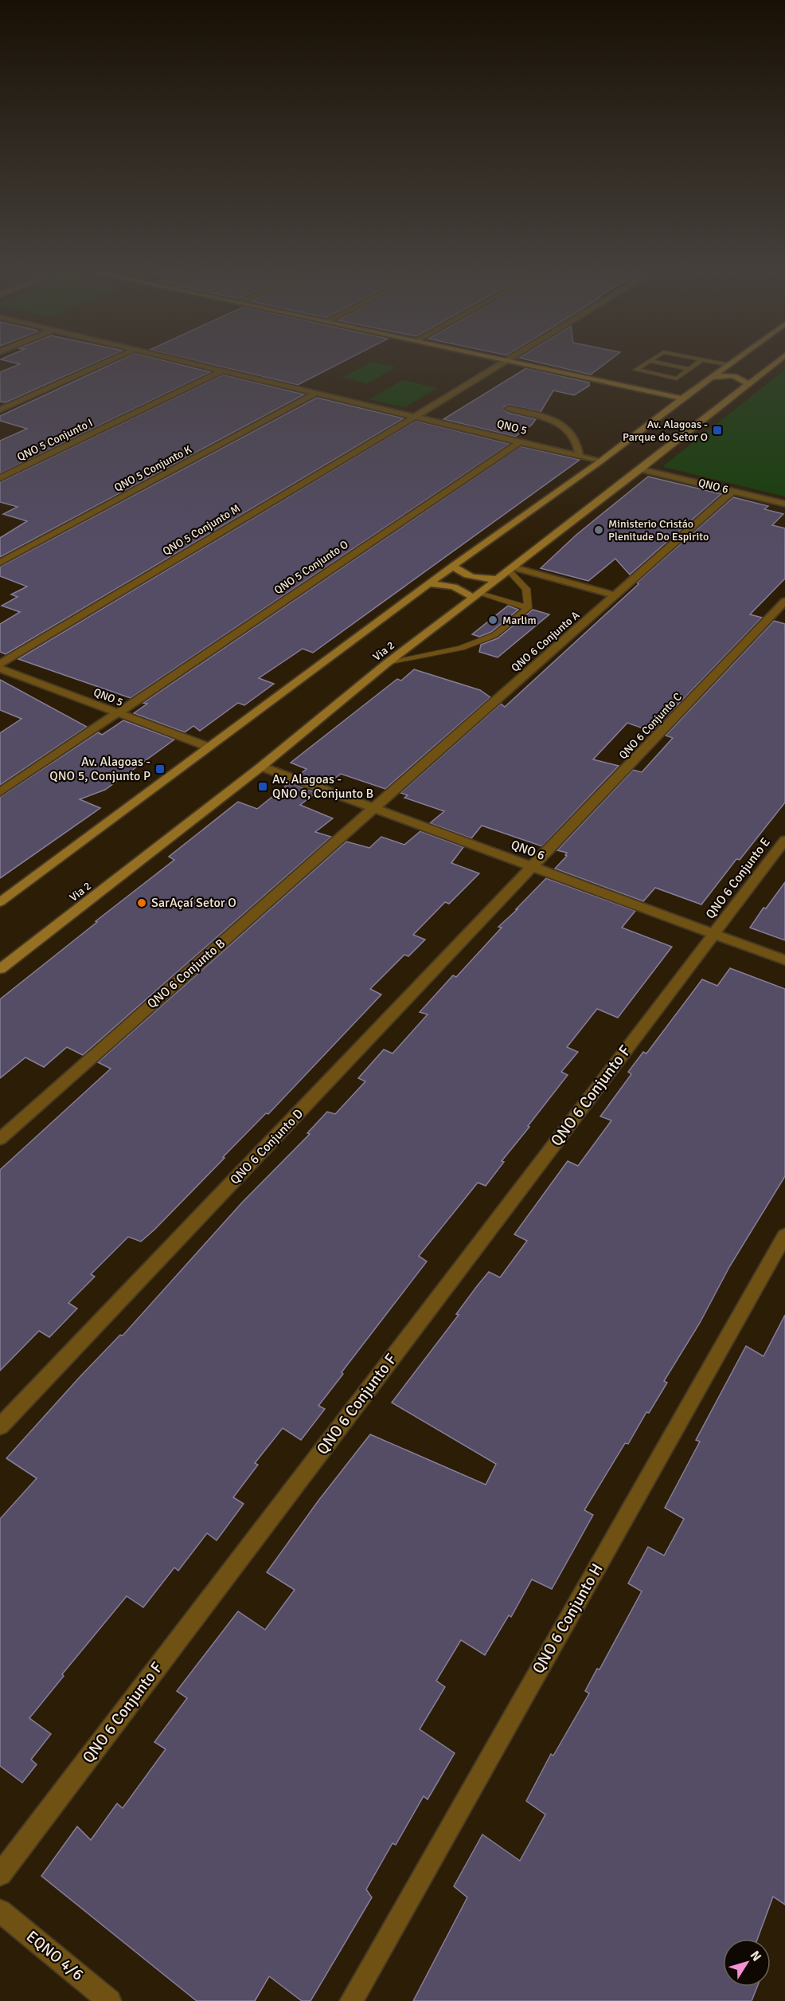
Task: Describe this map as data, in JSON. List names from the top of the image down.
{
  "streets": {
    "main road": ["Via 2"],
    "street": [
      "QNO 5",
      "QNO 5 Conjunto I",
      "QNO 5 Conjunto K",
      "QNO 6",
      "QNO 5 Conjunto M",
      "QNO 5 Conjunto O",
      "QNO 6 Conjunto A",
      "QNO 6 Conjunto C",
      "QNO 6 Conjunto E",
      "QNO 6 Conjunto B",
      "QNO 6 Conjunto F",
      "QNO 6 Conjunto D",
      "QNO 6 Conjunto H",
      "EQNO 4/6"
    ]
  },
  "crossings": [
    ["QNO 5", "QNO 5 Conjunto I"],
    ["QNO 5", "QNO 5 Conjunto K"],
    ["QNO 5", "QNO 5 Conjunto M"],
    ["QNO 5", "QNO 5 Conjunto O"],
    ["QNO 5", "Via 2"],
    ["QNO 6", "QNO 6 Conjunto A"],
    ["QNO 6", "Via 2"],
    ["QNO 6", "QNO 6 Conjunto C"],
    ["QNO 6", "QNO 6 Conjunto E"],
    ["QNO 6", "QNO 6 Conjunto B"],
    ["QNO 6", "QNO 6 Conjunto F"],
    ["QNO 6", "QNO 6 Conjunto D"],
    ["QNO 6 Conjunto A", "QNO 6 Conjunto B"],
    ["QNO 6 Conjunto C", "QNO 6 Conjunto D"],
    ["QNO 6 Conjunto E", "QNO 6 Conjunto F"]
  ],
  "places": {
    "transit": ["Av. Alagoas - Parque do Setor O", "Av. Alagoas - QNO 5, Conjunto P", "Av. Alagoas - QNO 6, Conjunto B"],
    "other": ["Ministerio Cristáo Plenitude Do Espirito", "Marlim", "SarAçaí Setor O"]
  },
  "north": "top right"
}
